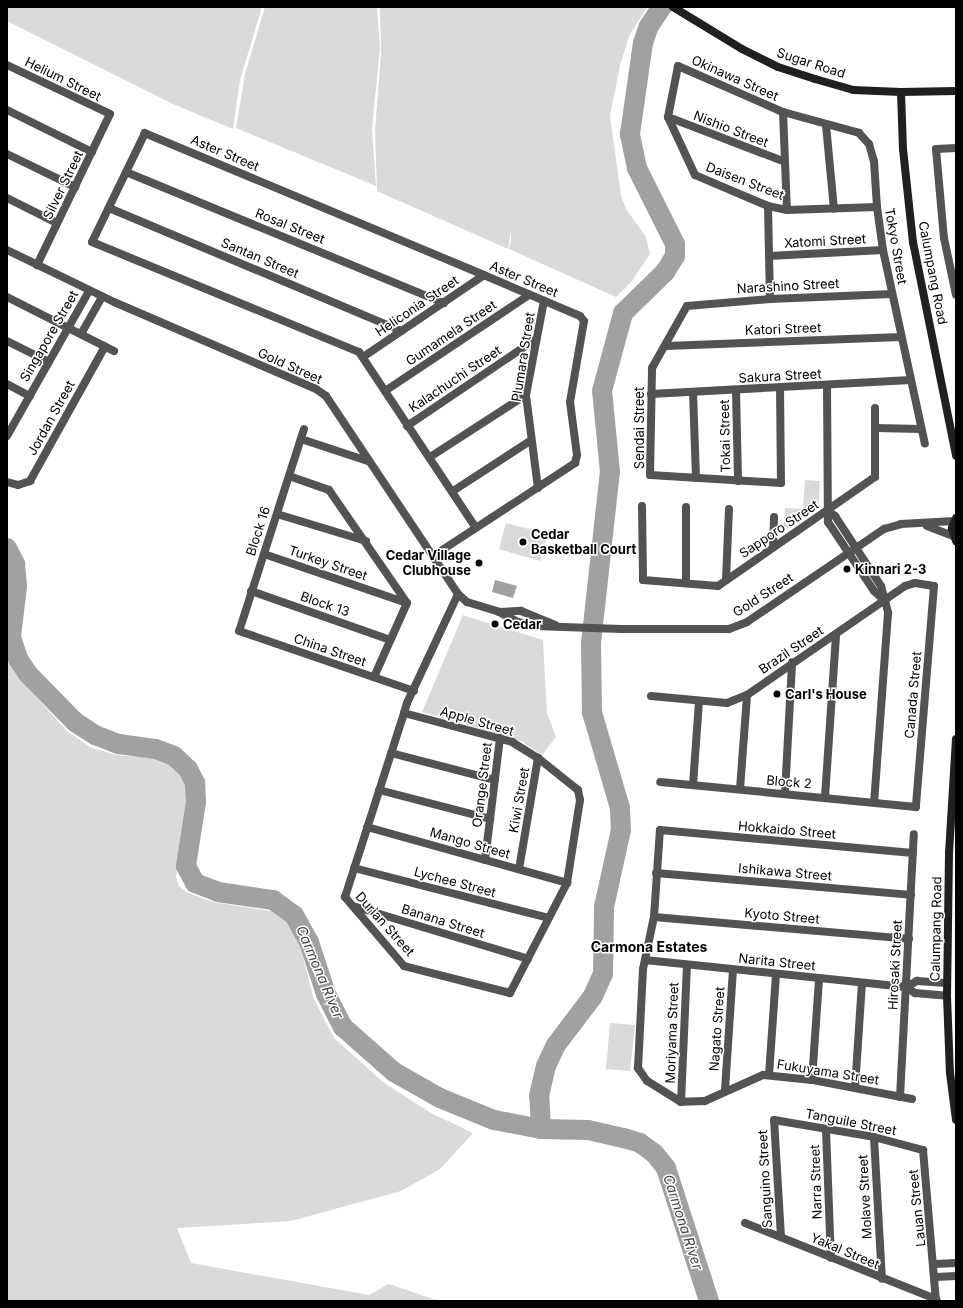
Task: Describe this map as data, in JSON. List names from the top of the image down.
{
  "streets": {
    "main road": ["Sugar Road", "Calumpang Road"],
    "street": [
      "Okinawa Street",
      "Helium Street",
      "Nishio Street",
      "Aster Street",
      "Daisen Street",
      "Silver Street",
      "Rosal Street",
      "Xatomi Street",
      "Tokyo Street",
      "Santan Street",
      "Narashino Street",
      "Heliconia Street",
      "Katori Street",
      "Gumamela Street",
      "Singapore Street",
      "Plumara Street",
      "Gold Street",
      "Sakura Street",
      "Kalachuchi Street",
      "Jordan Street",
      "Sendai Street",
      "Tokai Street",
      "Sapporo Street",
      "Block 16",
      "Turkey Street",
      "Block 13",
      "China Street",
      "Brazil Street",
      "Canada Street",
      "Apple Street",
      "Block 2",
      "Orange Street",
      "Kiwi Street",
      "Hokkaido Street",
      "Mango Street",
      "Ishikawa Street",
      "Lychee Street",
      "Kyoto Street",
      "Banana Street",
      "Durian Street",
      "Narita Street",
      "Hirosaki Street",
      "Nagato Street",
      "Moriyama Street",
      "Fukuyama Street",
      "Tanguile Street",
      "Sanguino Street",
      "Narra Street",
      "Molave Street",
      "Lauan Street",
      "Yakal Street"
    ]
  },
  "crossings": [
    ["Sugar Road", "Calumpang Road"],
    ["Okinawa Street", "Nishio Street"],
    ["Okinawa Street", "Daisen Street"],
    ["Okinawa Street", "Tokyo Street"],
    ["Helium Street", "Silver Street"],
    ["Nishio Street", "Daisen Street"],
    ["Aster Street", "Rosal Street"],
    ["Aster Street", "Santan Street"],
    ["Aster Street", "Heliconia Street"],
    ["Aster Street", "Gumamela Street"],
    ["Aster Street", "Plumara Street"],
    ["Aster Street", "Gold Street"],
    ["Aster Street", "Kalachuchi Street"],
    ["Daisen Street", "Tokyo Street"],
    ["Silver Street", "Gold Street"],
    ["Rosal Street", "Heliconia Street"],
    ["Xatomi Street", "Tokyo Street"],
    ["Tokyo Street", "Narashino Street"],
    ["Tokyo Street", "Katori Street"],
    ["Tokyo Street", "Sakura Street"],
    ["Santan Street", "Heliconia Street"],
    ["Calumpang Road", "Narita Street"],
    ["Narashino Street", "Sendai Street"],
    ["Katori Street", "Sendai Street"],
    ["Singapore Street", "Gold Street"],
    ["Plumara Street", "Kalachuchi Street"],
    ["Gold Street", "Durian Street"],
    ["Sakura Street", "Sendai Street"],
    ["Sakura Street", "Tokai Street"],
    ["Sendai Street", "Tokai Street"],
    ["Block 16", "Turkey Street"],
    ["Block 16", "Block 13"],
    ["Block 16", "China Street"],
    ["China Street", "Durian Street"],
    ["Brazil Street", "Canada Street"],
    ["Canada Street", "Block 2"],
    ["Apple Street", "Orange Street"],
    ["Apple Street", "Kiwi Street"],
    ["Apple Street", "Durian Street"],
    ["Orange Street", "Mango Street"],
    ["Kiwi Street", "Mango Street"],
    ["Hokkaido Street", "Ishikawa Street"],
    ["Hokkaido Street", "Hirosaki Street"],
    ["Mango Street", "Durian Street"],
    ["Ishikawa Street", "Hirosaki Street"],
    ["Lychee Street", "Durian Street"],
    ["Kyoto Street", "Hirosaki Street"],
    ["Banana Street", "Durian Street"],
    ["Narita Street", "Hirosaki Street"],
    ["Narita Street", "Nagato Street"],
    ["Narita Street", "Moriyama Street"],
    ["Hirosaki Street", "Fukuyama Street"],
    ["Nagato Street", "Fukuyama Street"],
    ["Moriyama Street", "Fukuyama Street"],
    ["Tanguile Street", "Sanguino Street"],
    ["Tanguile Street", "Narra Street"],
    ["Tanguile Street", "Molave Street"],
    ["Tanguile Street", "Lauan Street"],
    ["Sanguino Street", "Yakal Street"],
    ["Narra Street", "Yakal Street"],
    ["Molave Street", "Yakal Street"],
    ["Lauan Street", "Yakal Street"]
  ],
  "districts": ["Carmona Estates"],
  "water": ["Carmona River"],
  "places": [
    "Cedar Basketball Court",
    "Cedar Village Clubhouse",
    "Kinnari 2-3",
    "Cedar",
    "Carl's House"
  ]
}
